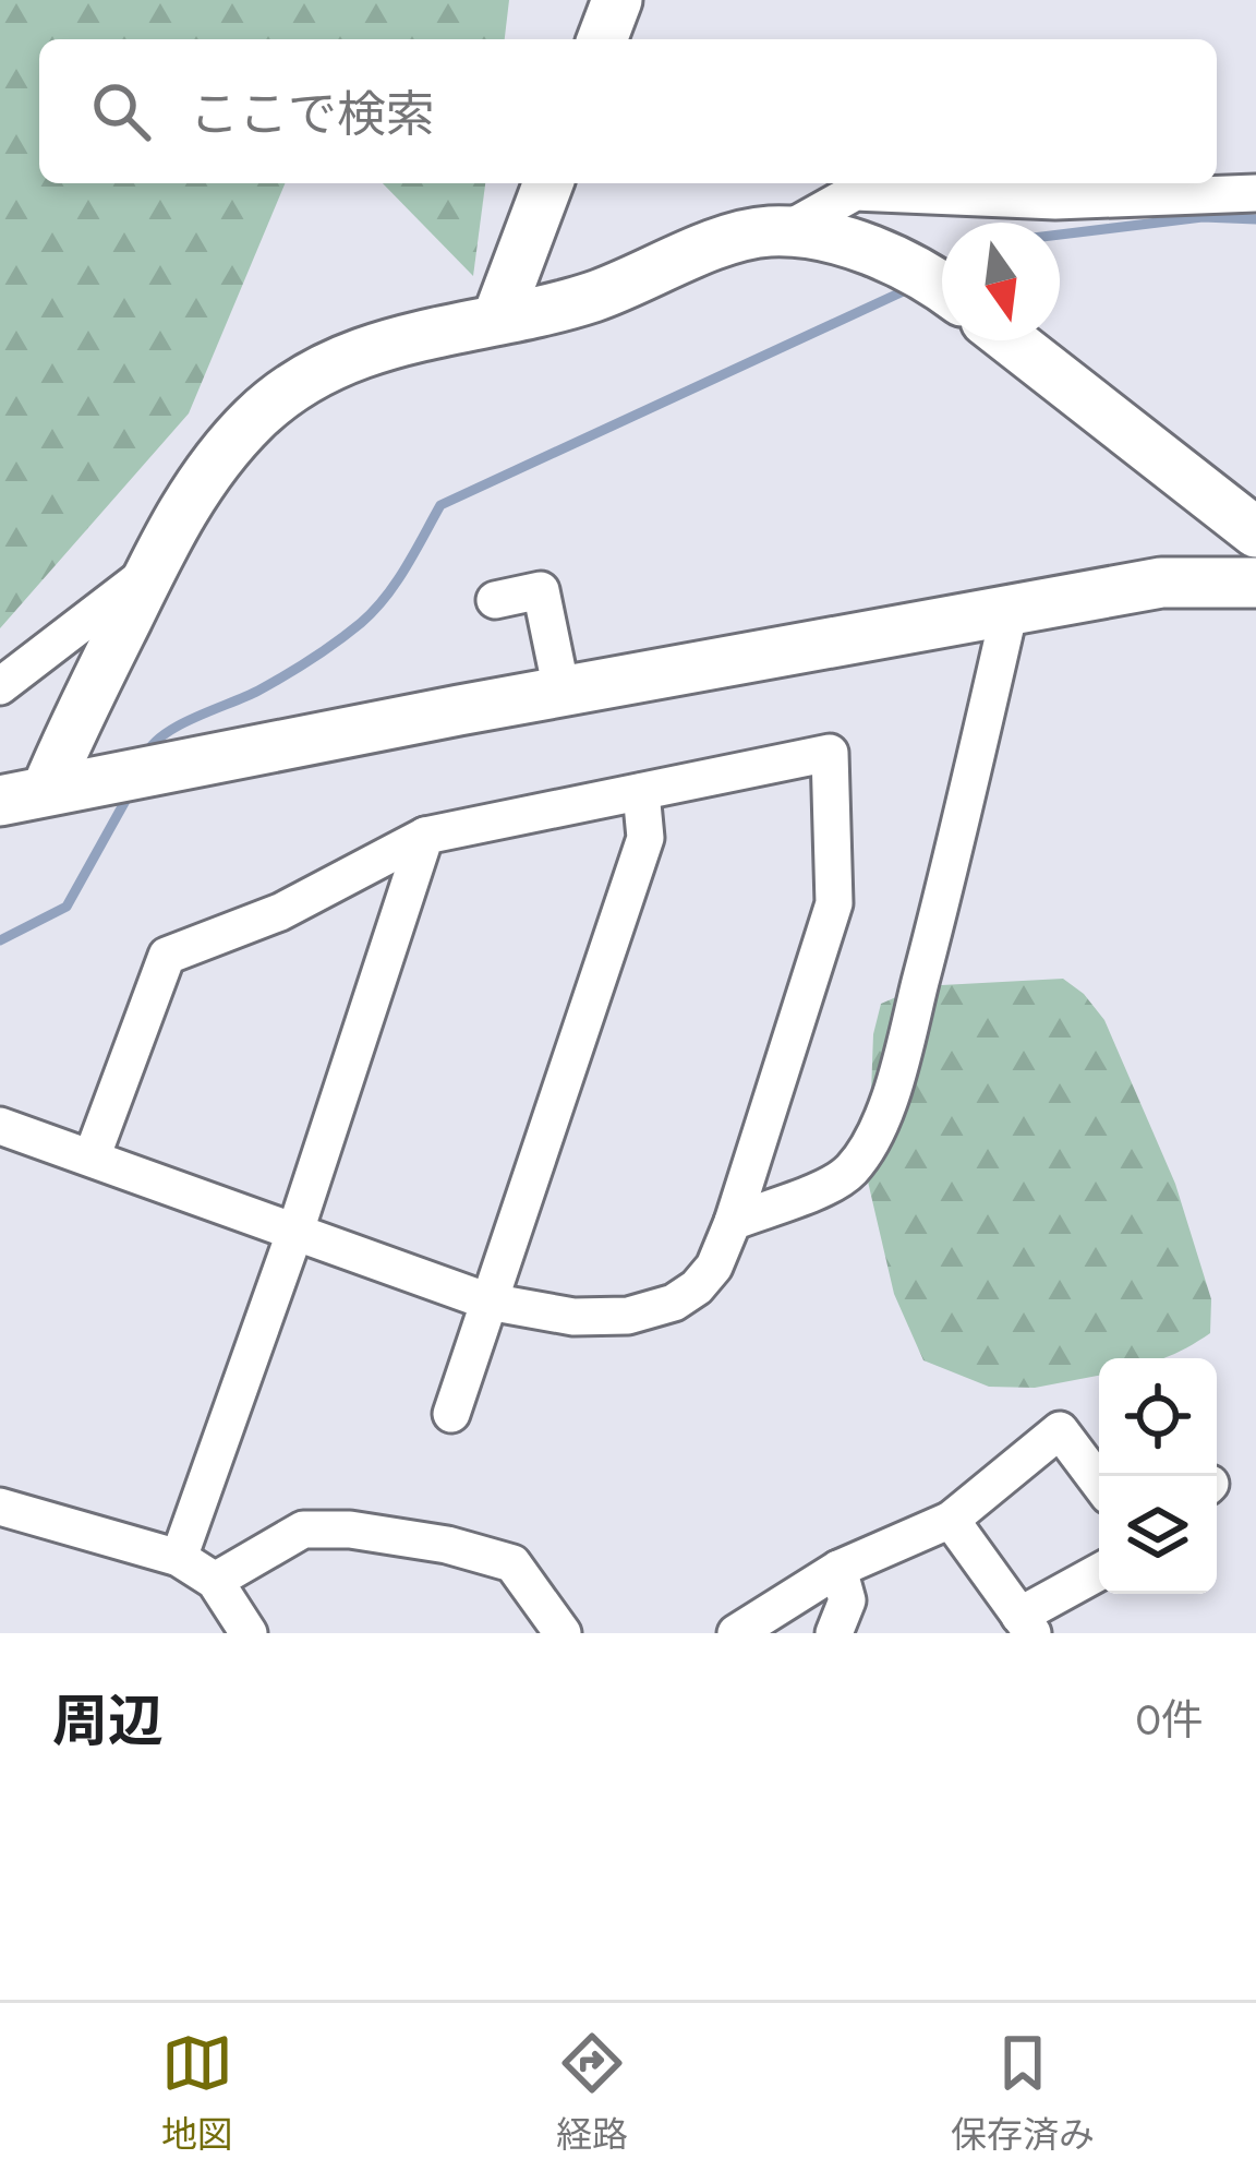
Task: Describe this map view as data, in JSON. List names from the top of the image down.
{
  "north": "bottom",
  "page": {
    "search": "ここで検索",
    "heading": ["周辺", "0件"],
    "nav": ["地図", "経路", "保存済み"]
  }
}
